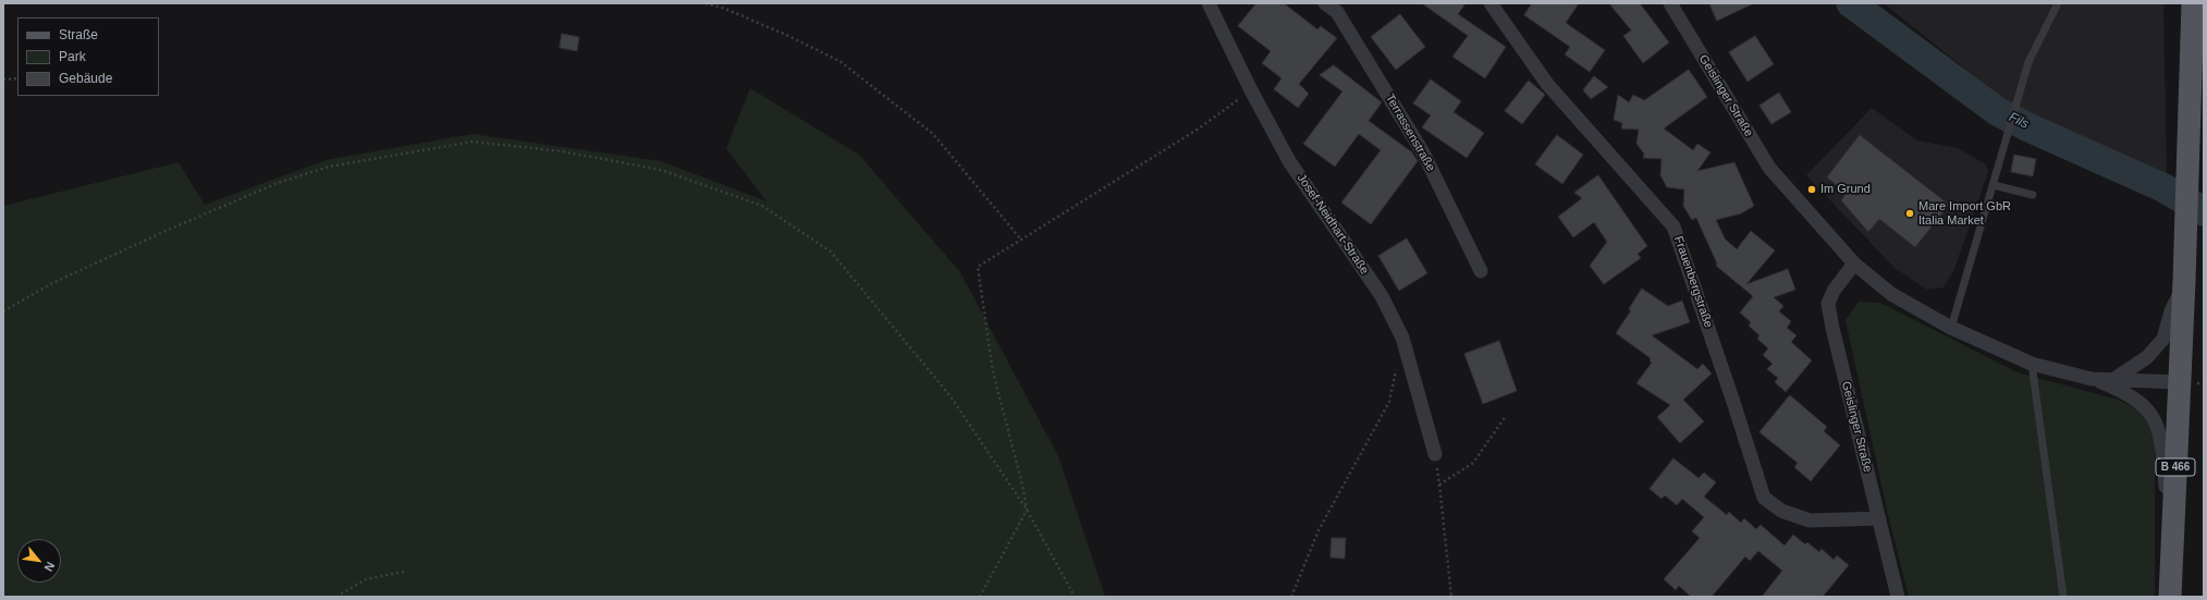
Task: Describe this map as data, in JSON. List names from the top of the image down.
{
  "streets": {
    "main road": ["B 466"],
    "street": [
      "Geislinger Straße",
      "Terrassenstraße",
      "Josef-Neidhart-Straße",
      "Frauenbergstraße"
    ]
  },
  "crossings": [
    ["Geislinger Straße", "Frauenbergstraße"],
    ["Geislinger Straße", "B 466"]
  ],
  "water": ["Fils"],
  "places": ["Im Grund", "Mare Import GbR Italia Market"],
  "legend": ["Straße", "Park", "Gebäude"],
  "north": "bottom right"
}
